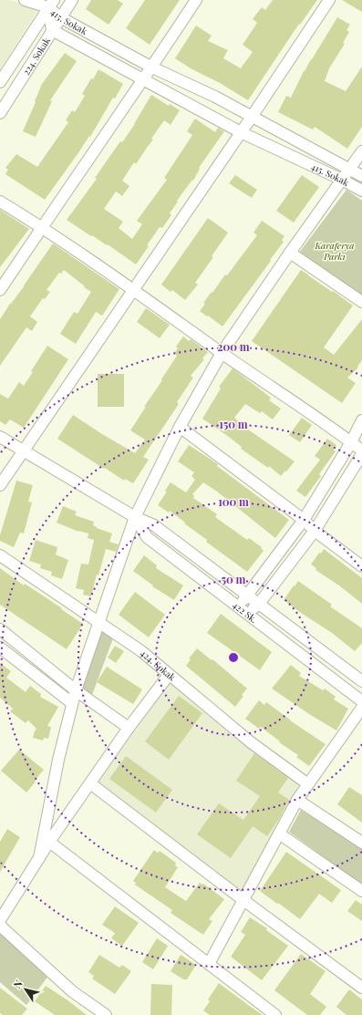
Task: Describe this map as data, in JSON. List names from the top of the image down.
{
  "streets": {
    "street": [
      "415. Sokak",
      "224. Sokak",
      "422 Sk.",
      "424. Sokak"
    ]
  },
  "crossings": [
    ["415. Sokak", "224. Sokak"]
  ],
  "parks": ["Karaferya Parkı"],
  "north": "top left",
  "rings": [
    "200 m",
    "150 m",
    "100 m",
    "50 m"
  ]
}
